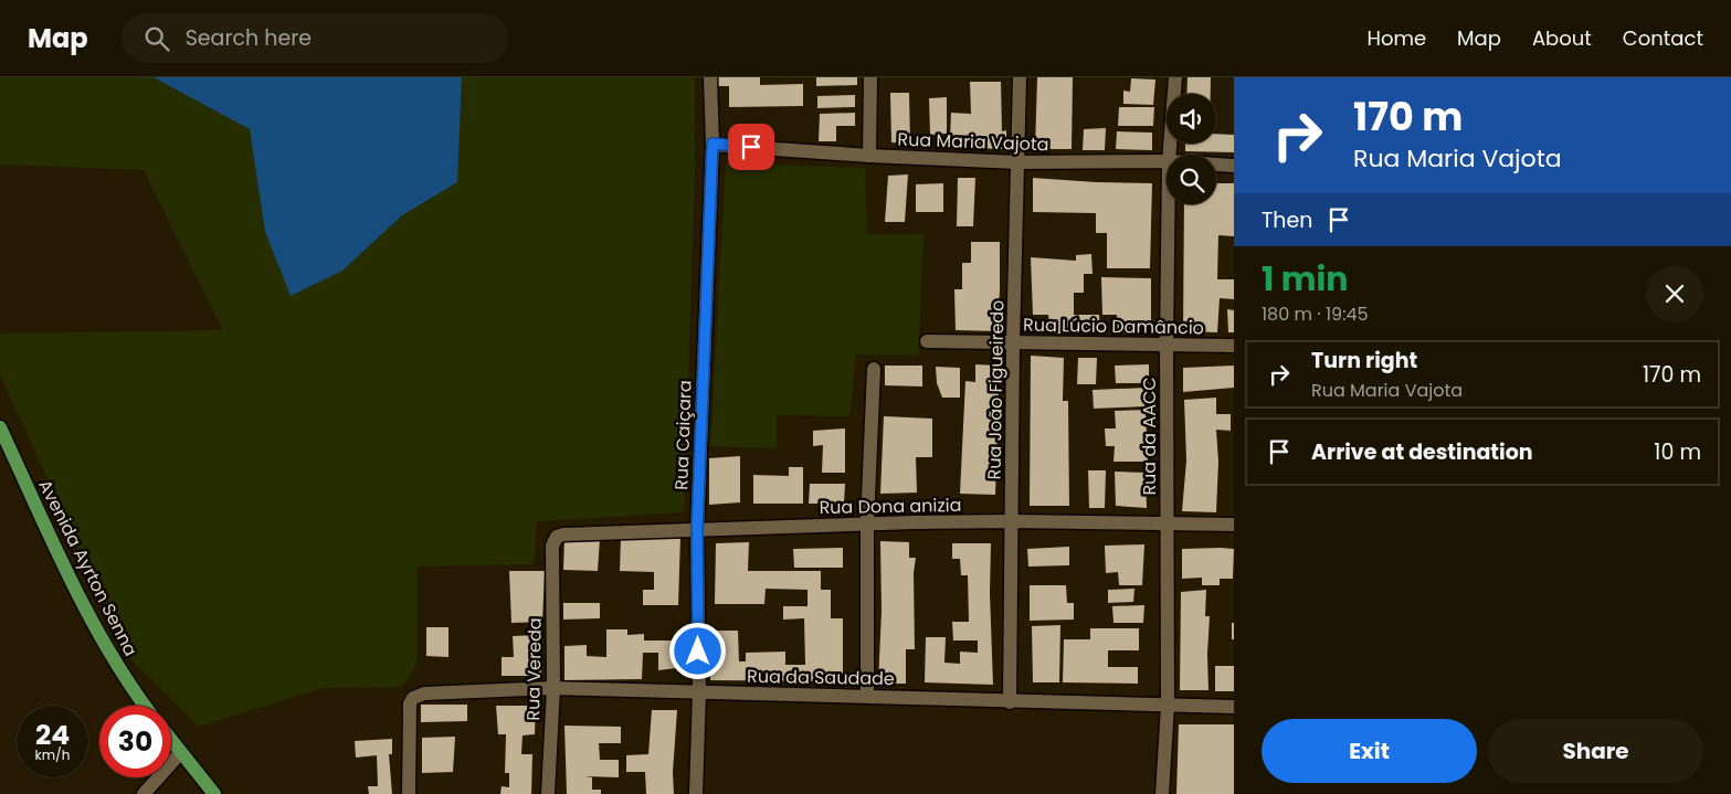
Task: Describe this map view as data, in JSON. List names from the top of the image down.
{
  "streets": {
    "main road": ["Avenida Ayrton Senna"],
    "street": [
      "Rua Maria Vajota",
      "Rua Lúcio Damâncio",
      "Rua João Figueiredo",
      "Rua Caiçara",
      "Rua da AACC",
      "Rua Dona anizia",
      "Rua Vereda",
      "Rua da Saudade"
    ]
  },
  "crossings": [
    ["Rua Maria Vajota", "Rua João Figueiredo"],
    ["Rua Maria Vajota", "Rua Caiçara"],
    ["Rua Lúcio Damâncio", "Rua João Figueiredo"],
    ["Rua Lúcio Damâncio", "Rua da AACC"],
    ["Rua João Figueiredo", "Rua Dona anizia"],
    ["Rua João Figueiredo", "Rua da Saudade"],
    ["Rua Caiçara", "Rua Dona anizia"],
    ["Rua Caiçara", "Rua da Saudade"],
    ["Rua da AACC", "Rua Dona anizia"],
    ["Rua da AACC", "Rua da Saudade"],
    ["Rua Dona anizia", "Rua Vereda"],
    ["Rua Vereda", "Rua da Saudade"]
  ],
  "page": {
    "header": "Map",
    "search": "Search here",
    "nav": [
      "Home",
      "Map",
      "About",
      "Contact"
    ],
    "turn": ["170 m", "Rua Maria Vajota"],
    "then": "Then",
    "heading": ["1 min", "180 m · 19:45"],
    "list": [
      {
        "name": "Turn right",
        "note": "Rua Maria Vajota",
        "value": "170 m"
      },
      {
        "name": "Arrive at destination",
        "value": "10 m"
      }
    ],
    "speed": "24 km/h",
    "limit": "30",
    "buttons": ["Exit", "Share"]
  }
}
